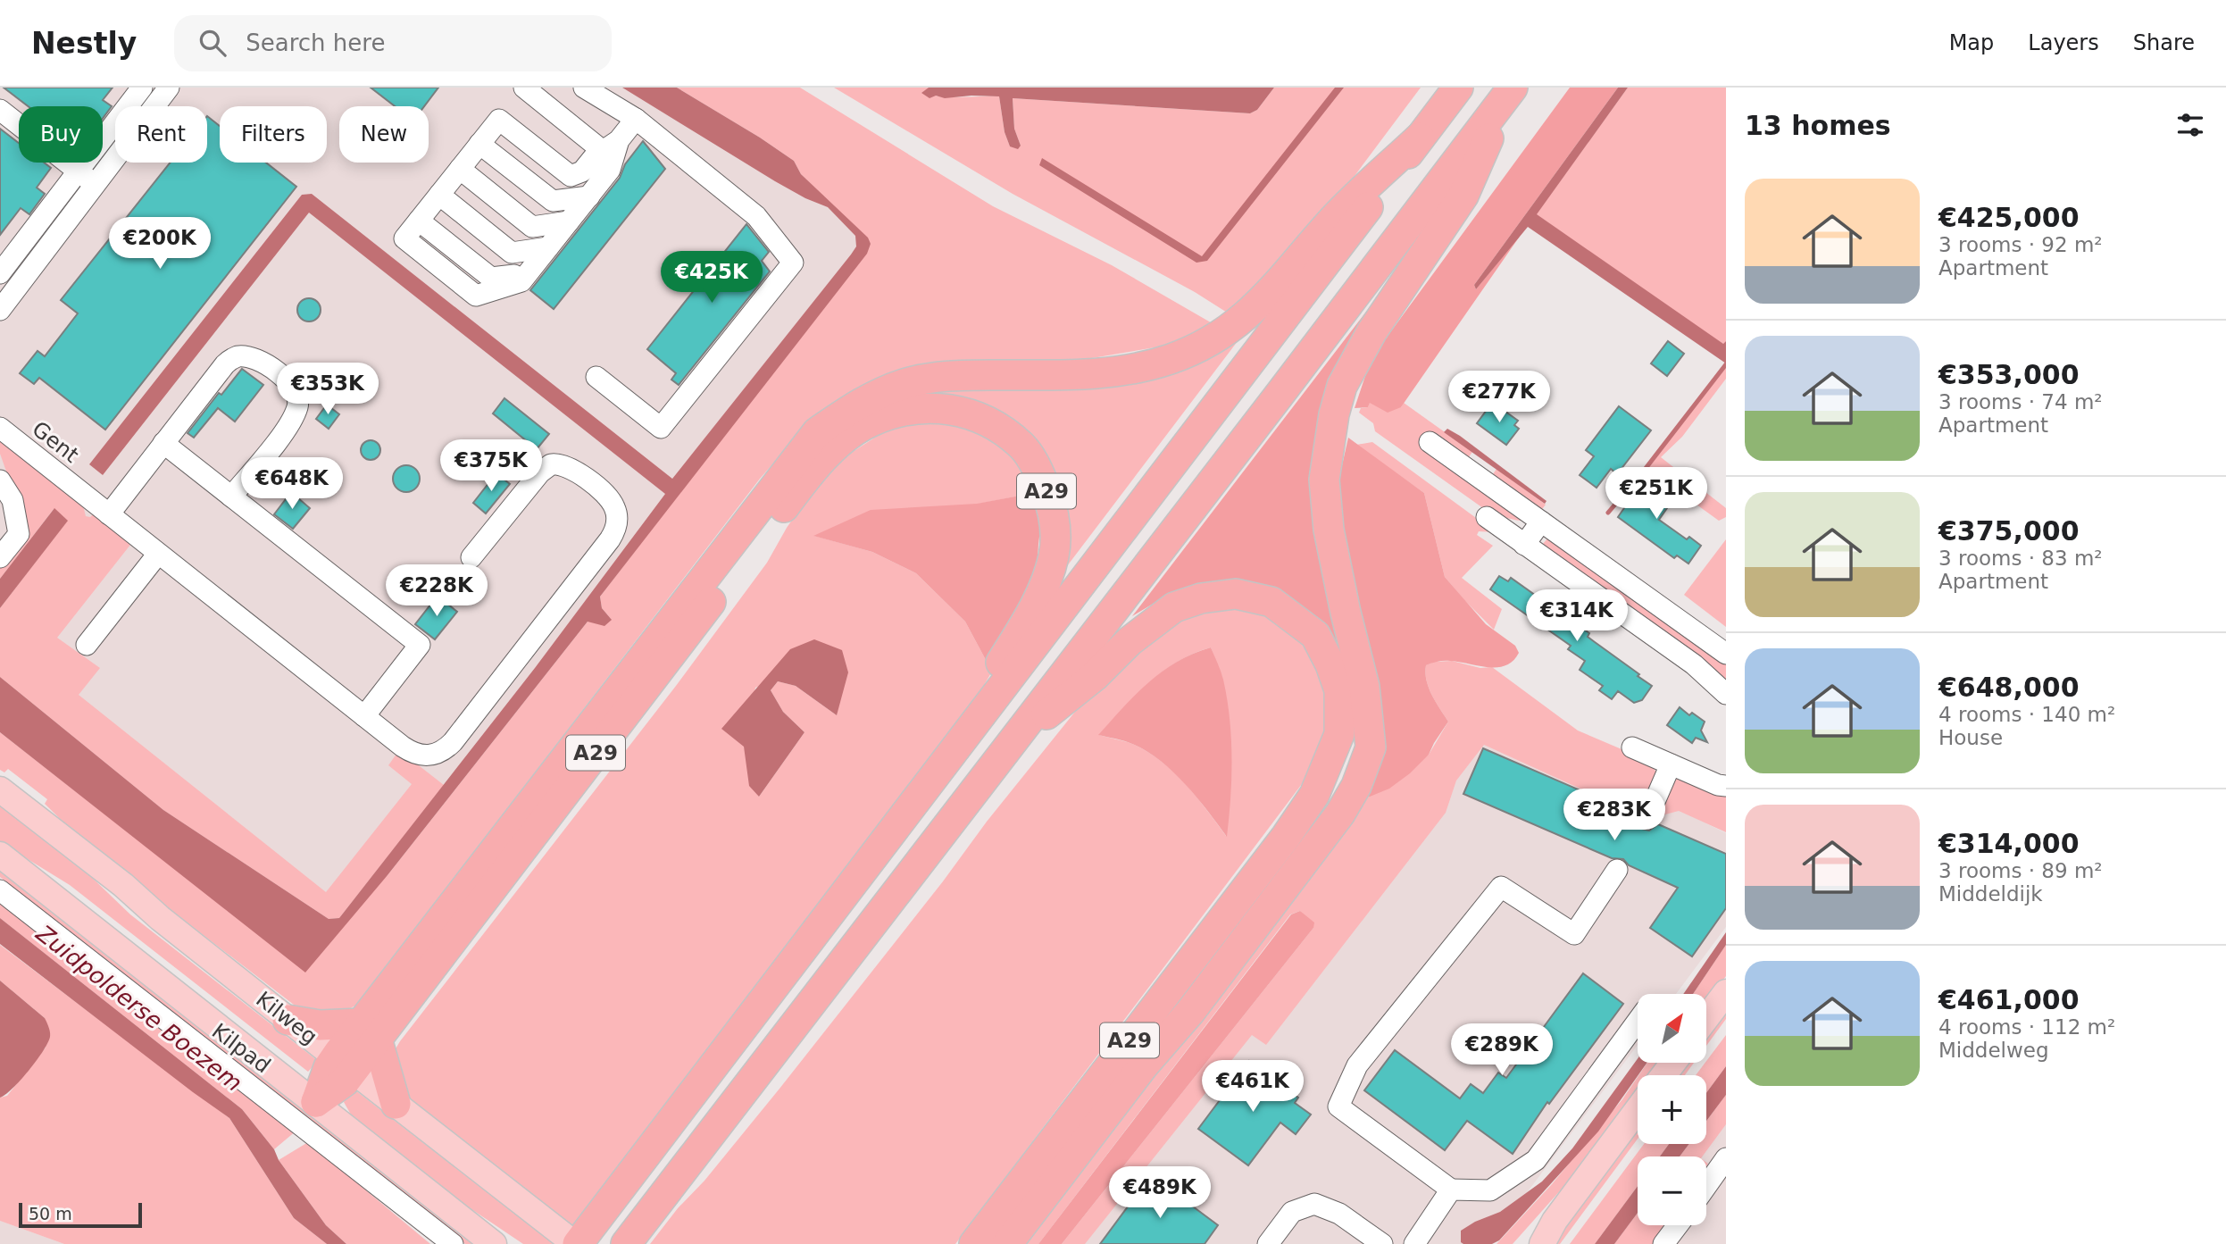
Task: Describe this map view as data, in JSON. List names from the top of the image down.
{
  "streets": {
    "highway": ["A29"],
    "main road": ["Kilweg"],
    "street": ["Gent", "Kilpad"]
  },
  "crossings": [
    ["A29", "Kilweg"]
  ],
  "water": ["Zuidpolderse Boezem"],
  "scale_bar": "50 m",
  "north": "top right",
  "page": {
    "header": "Nestly",
    "search": "Search here",
    "nav": ["Map", "Layers", "Share"],
    "heading": "13 homes",
    "chip": [
      "Buy",
      "Rent",
      "Filters",
      "New"
    ],
    "list": [
      {
        "name": "€425,000",
        "note": "3 rooms · 92 m² · Apartment"
      },
      {
        "name": "€353,000",
        "note": "3 rooms · 74 m² · Apartment"
      },
      {
        "name": "€375,000",
        "note": "3 rooms · 83 m² · Apartment"
      },
      {
        "name": "€648,000",
        "note": "4 rooms · 140 m² · House"
      },
      {
        "name": "€314,000",
        "note": "3 rooms · 89 m² · Middeldijk"
      },
      {
        "name": "€461,000",
        "note": "4 rooms · 112 m² · Middelweg"
      }
    ],
    "price": [
      "€200K",
      "€425K",
      "€353K",
      "€277K",
      "€375K",
      "€648K",
      "€251K",
      "€228K",
      "€314K",
      "€283K",
      "€289K",
      "€461K",
      "€489K"
    ],
    "map_buttons": ["+", "−"],
    "scale": "50 m"
  }
}
